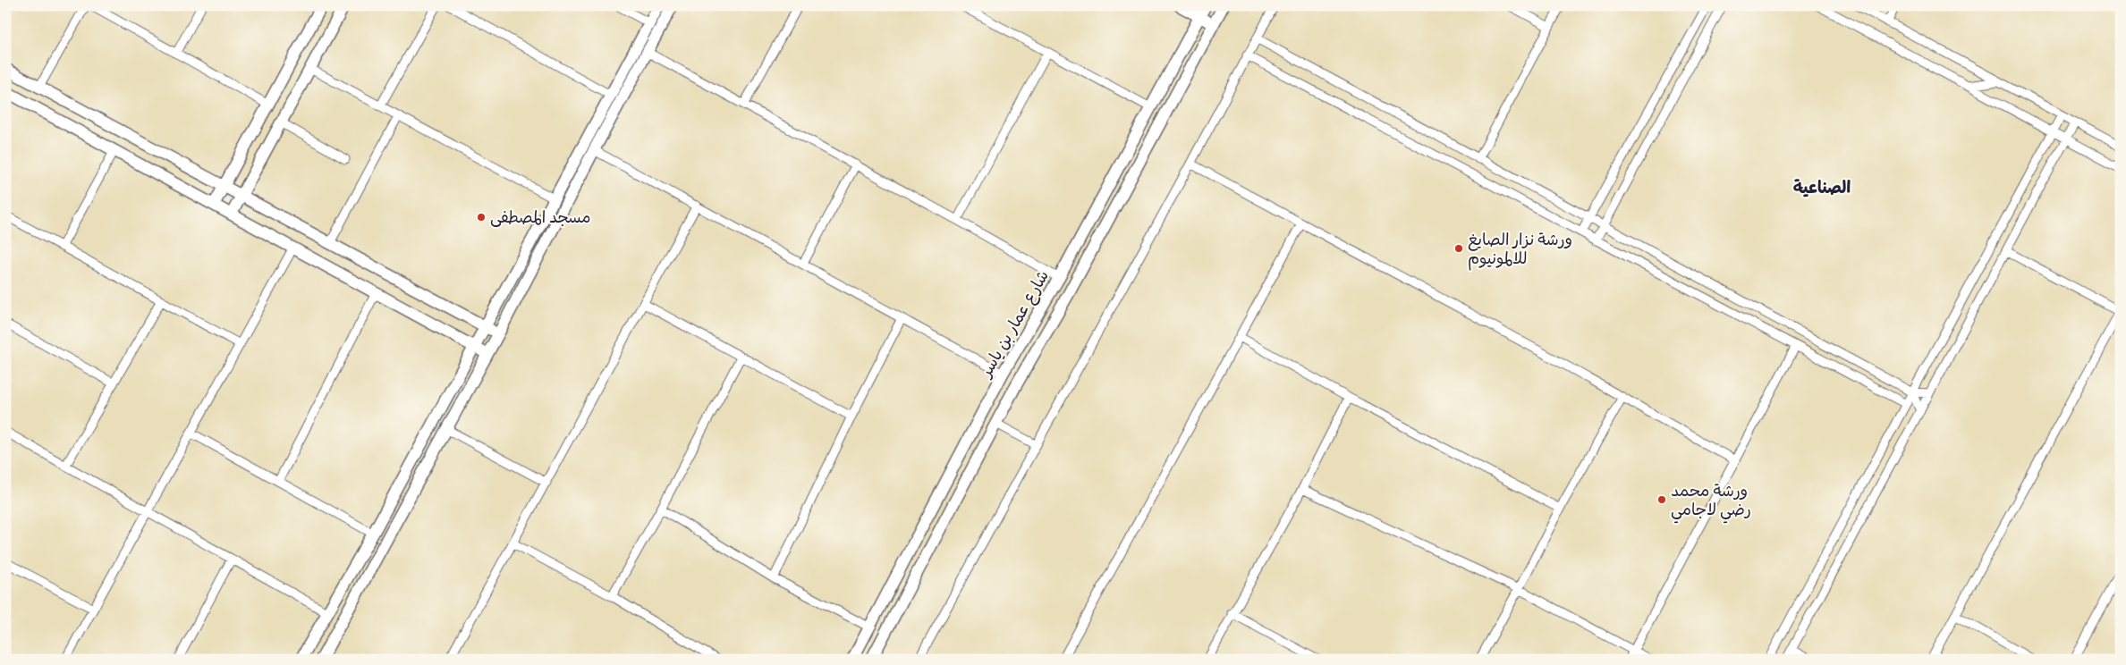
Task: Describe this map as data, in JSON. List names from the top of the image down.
{
  "streets": {
    "street": ["شارع عمار بن ياسر"]
  },
  "districts": ["الصناعية"],
  "places": ["مسجد المصطفى", "ورشة نزار الصايغ للالمونيوم", "ورشة محمد رضي لاجامي"]
}
